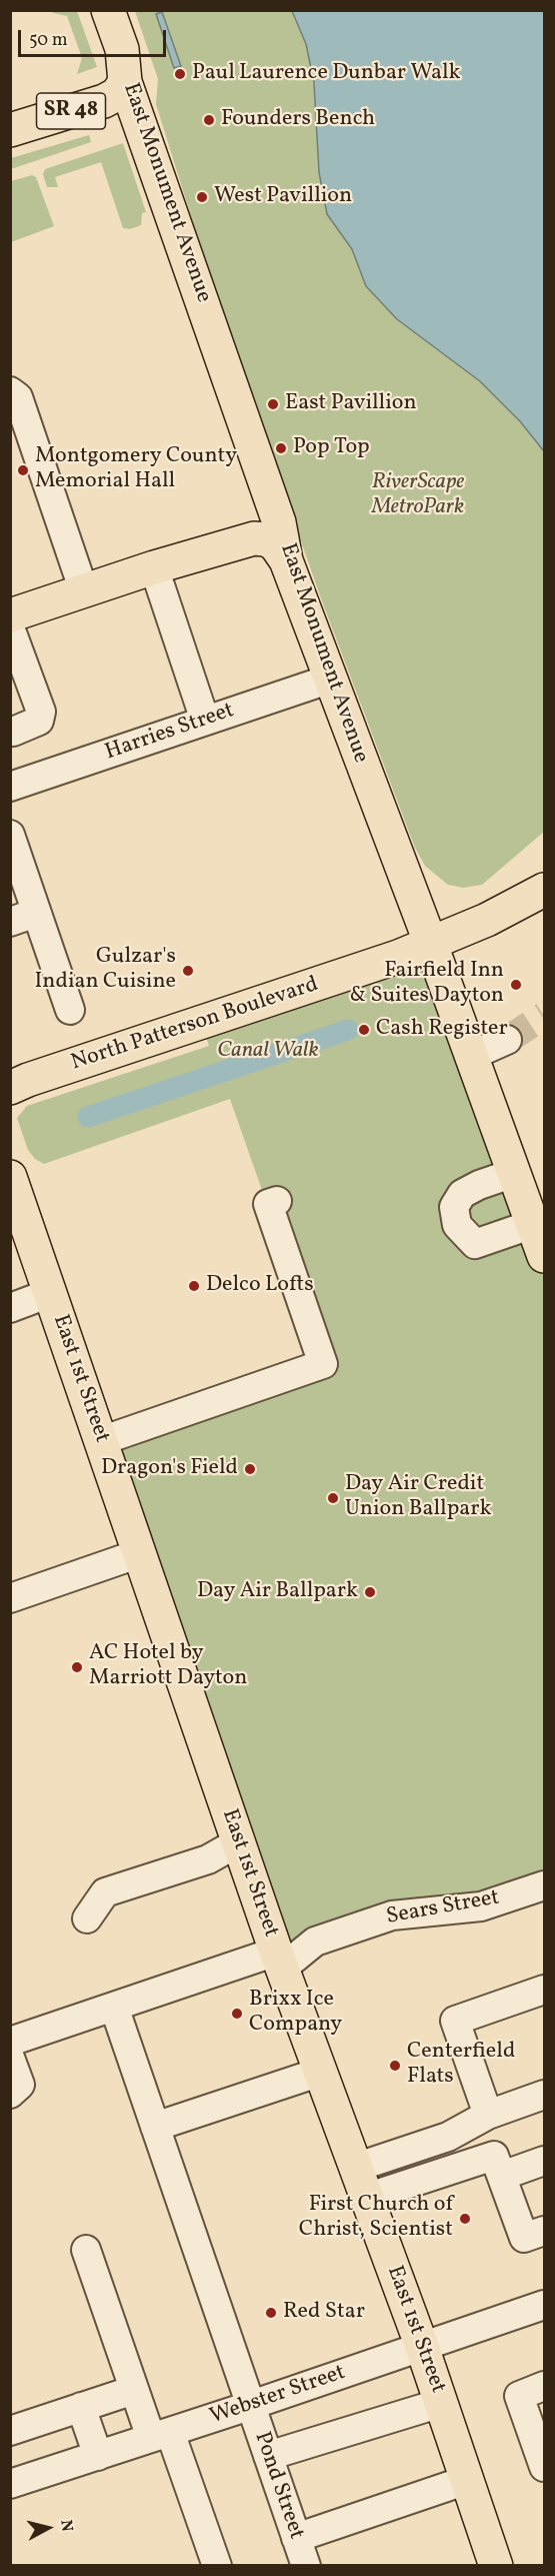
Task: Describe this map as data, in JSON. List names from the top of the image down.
{
  "streets": {
    "main road": [
      "SR 48",
      "East Monument Avenue",
      "North Patterson Boulevard",
      "East 1st Street"
    ],
    "street": [
      "Harries Street",
      "Sears Street",
      "Webster Street",
      "Pond Street"
    ]
  },
  "crossings": [
    ["SR 48", "East Monument Avenue"],
    ["East Monument Avenue", "Harries Street"],
    ["East Monument Avenue", "North Patterson Boulevard"],
    ["East 1st Street", "Sears Street"],
    ["East 1st Street", "Webster Street"],
    ["Sears Street", "Pond Street"],
    ["Webster Street", "Pond Street"]
  ],
  "parks": ["RiverScape MetroPark", "Canal Walk"],
  "places": [
    "Paul Laurence Dunbar Walk",
    "Founders Bench",
    "West Pavillion",
    "East Pavillion",
    "Pop Top",
    "Montgomery County Memorial Hall",
    "Gulzar's Indian Cuisine",
    "Fairfield Inn & Suites Dayton",
    "Cash Register",
    "Delco Lofts",
    "Dragon's Field",
    "Day Air Credit Union Ballpark",
    "Day Air Ballpark",
    "AC Hotel by Marriott Dayton",
    "Brixx Ice Company",
    "Centerfield Flats",
    "First Church of Christ, Scientist",
    "Red Star"
  ],
  "scale_bar": "50 m",
  "north": "right"
}
